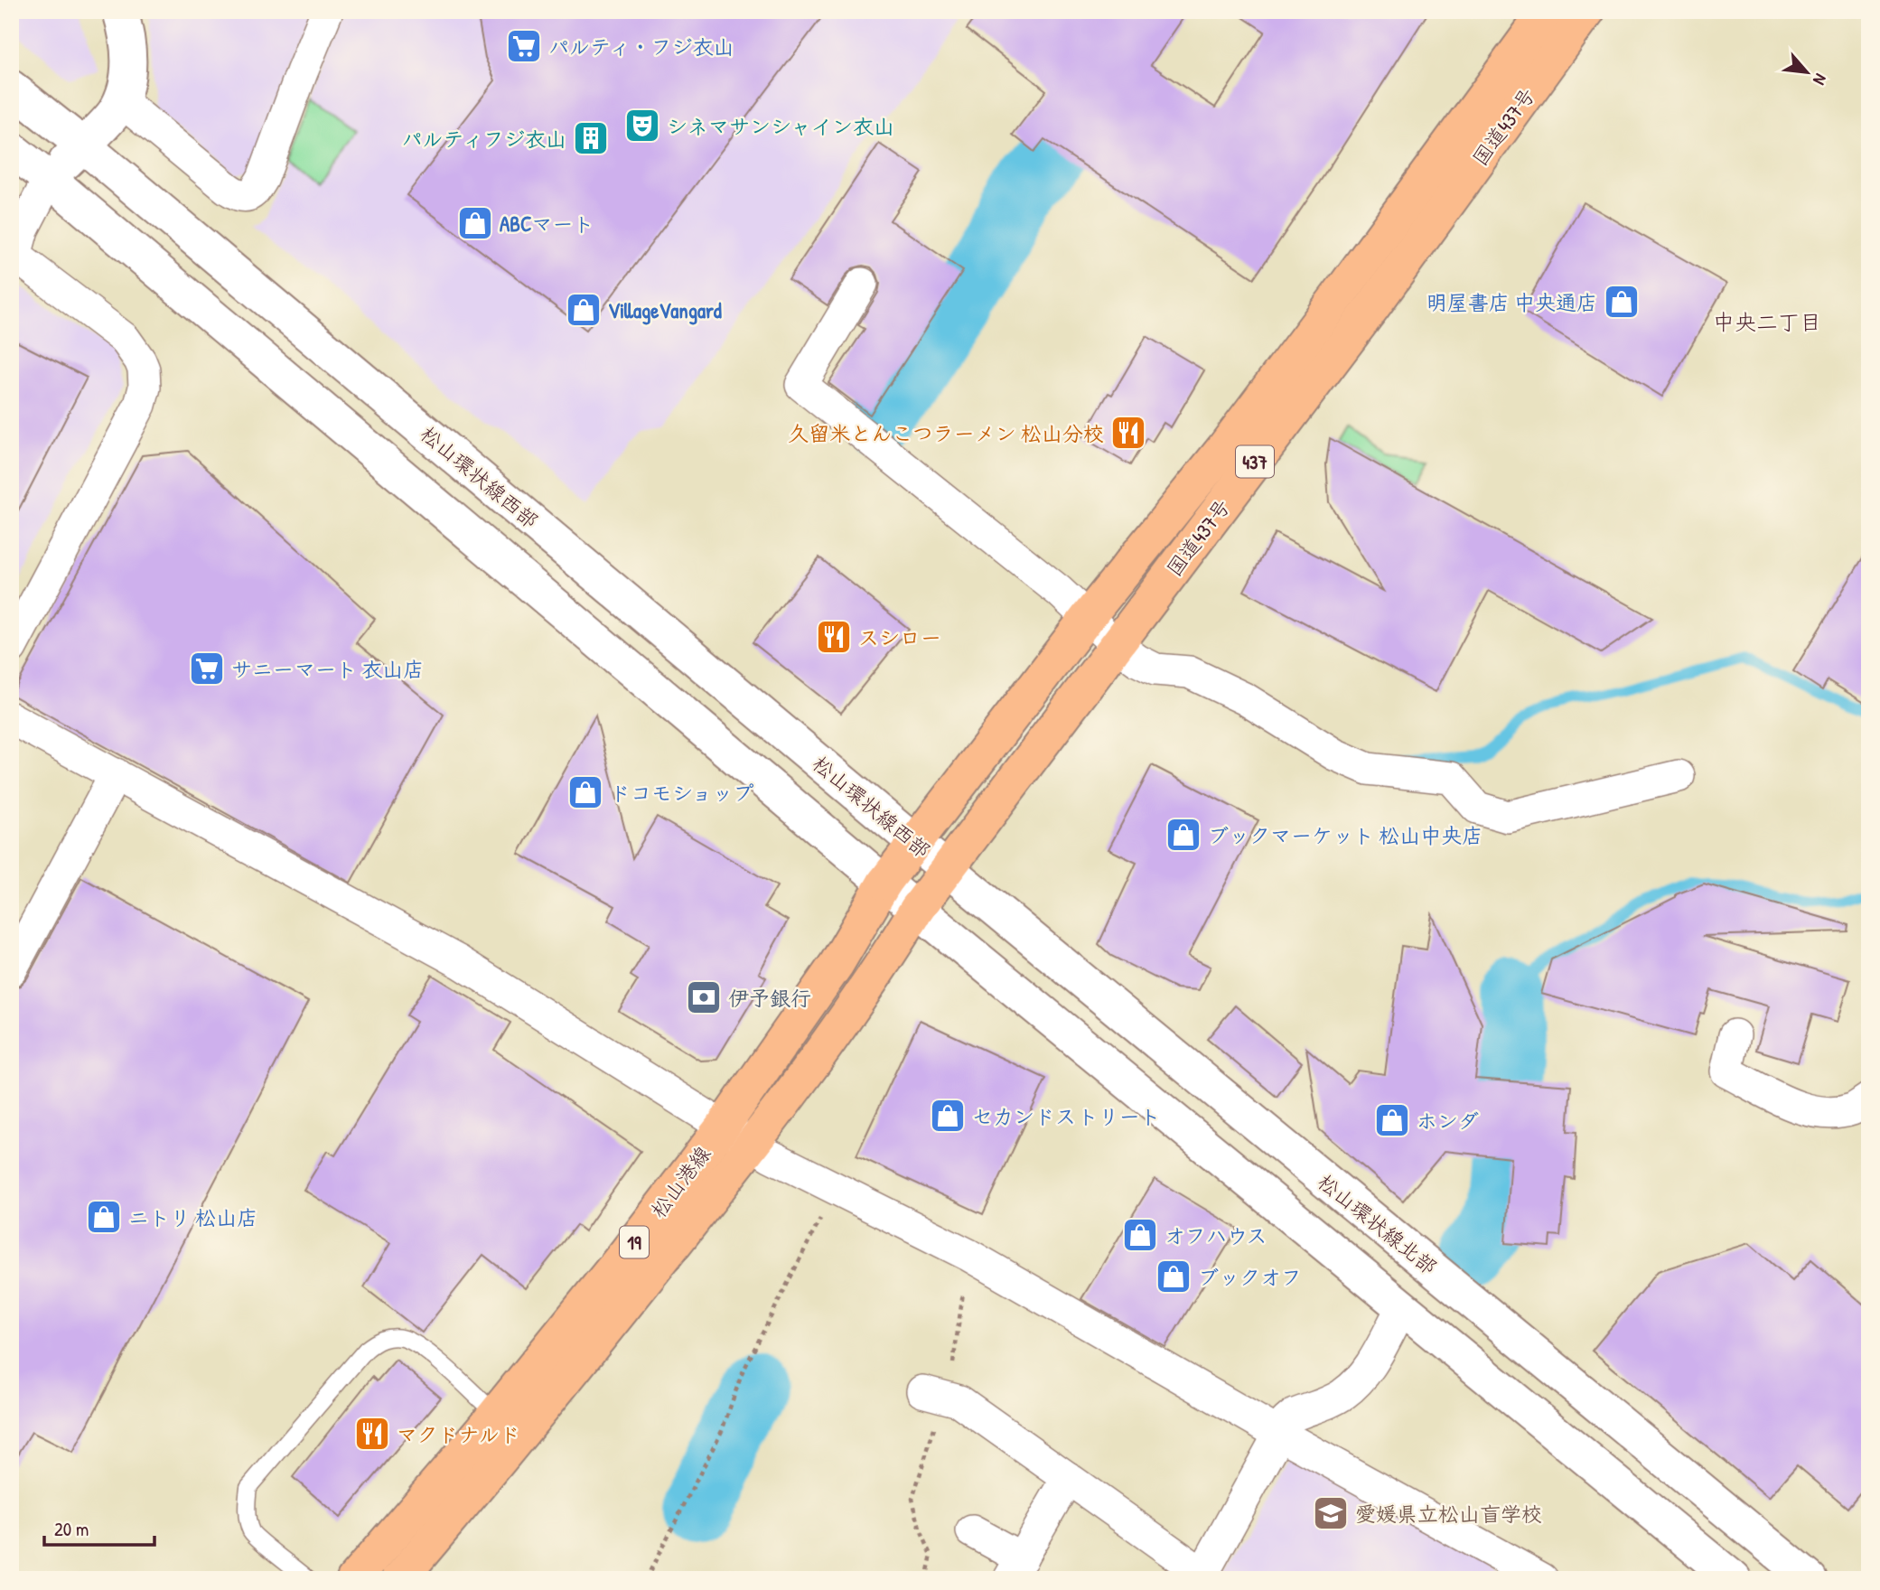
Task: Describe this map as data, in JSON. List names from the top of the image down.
{
  "streets": {
    "main road": [
      "国道437号",
      "437",
      "松山港線",
      "19"
    ],
    "street": ["松山環状線西部", "松山環状線北部"]
  },
  "crossings": [
    ["国道437号", "松山環状線西部"],
    ["国道437号", "松山港線"],
    ["国道437号", "松山環状線北部"],
    ["松山環状線西部", "松山環状線北部"]
  ],
  "districts": ["中央二丁目"],
  "places": {
    "supermarket": ["パルティ・フジ衣山", "サニーマート 衣山店"],
    "theatre": ["シネマサンシャイン衣山"],
    "building": ["パルティフジ衣山"],
    "shop": [
      "ABCマート",
      "明屋書店 中央通店",
      "VillageVangard",
      "ドコモショップ",
      "ブックマーケット 松山中央店",
      "セカンドストリート",
      "ホンダ",
      "ニトリ 松山店",
      "オフハウス",
      "ブックオフ"
    ],
    "restaurant": ["久留米とんこつラーメン 松山分校", "スシロー", "マクドナルド"],
    "bank": ["伊予銀行"],
    "school or university": ["愛媛県立松山盲学校"]
  },
  "scale_bar": "20 m",
  "north": "bottom right"
}
